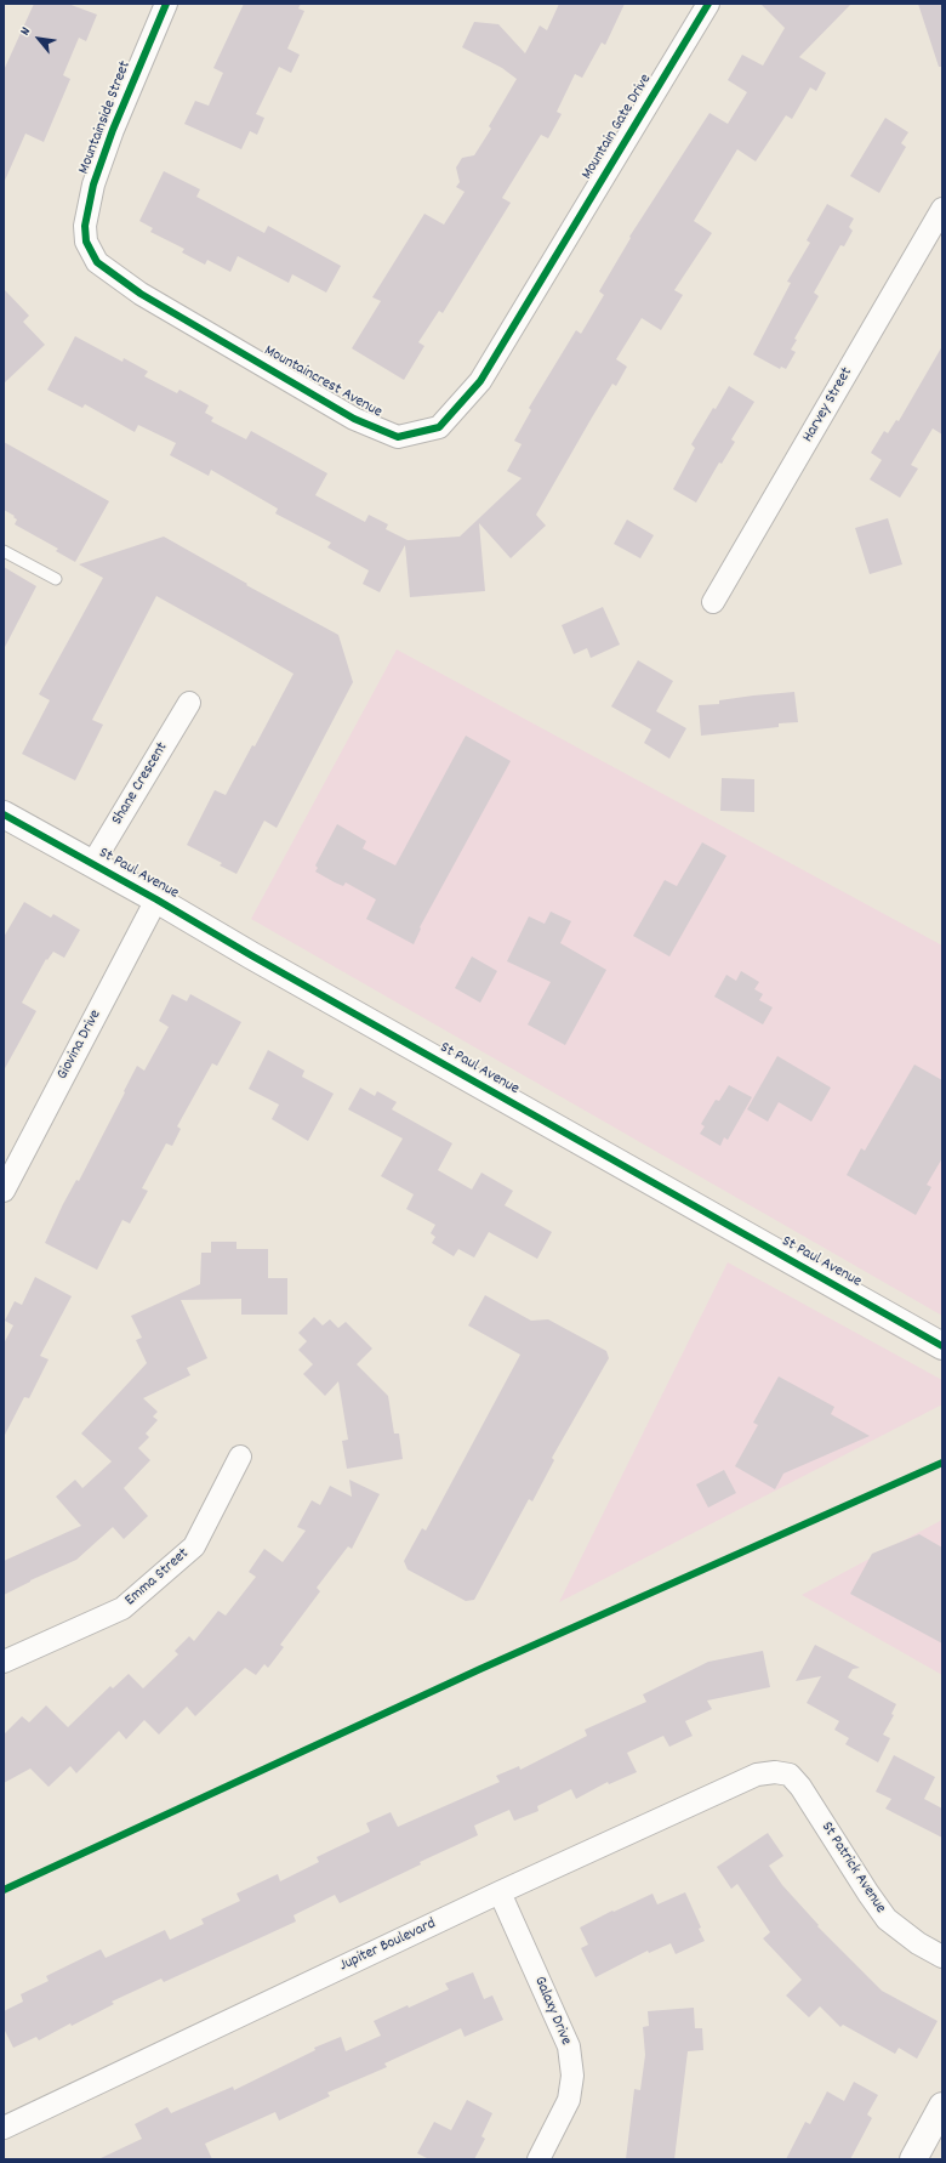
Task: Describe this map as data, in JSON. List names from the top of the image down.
{
  "streets": {
    "main road": ["St Paul Avenue"],
    "street": [
      "Mountainside Street",
      "Mountain Gate Drive",
      "Mountaincrest Avenue",
      "Harvey Street",
      "Shane Crescent",
      "Giovina Drive",
      "Emma Street",
      "St Patrick Avenue",
      "Jupiter Boulevard",
      "Galaxy Drive"
    ]
  },
  "crossings": [
    ["Mountainside Street", "Mountaincrest Avenue"],
    ["Mountain Gate Drive", "Mountaincrest Avenue"],
    ["Shane Crescent", "St Paul Avenue"],
    ["St Paul Avenue", "Giovina Drive"],
    ["St Patrick Avenue", "Jupiter Boulevard"],
    ["Jupiter Boulevard", "Galaxy Drive"]
  ],
  "north": "top left"
}
